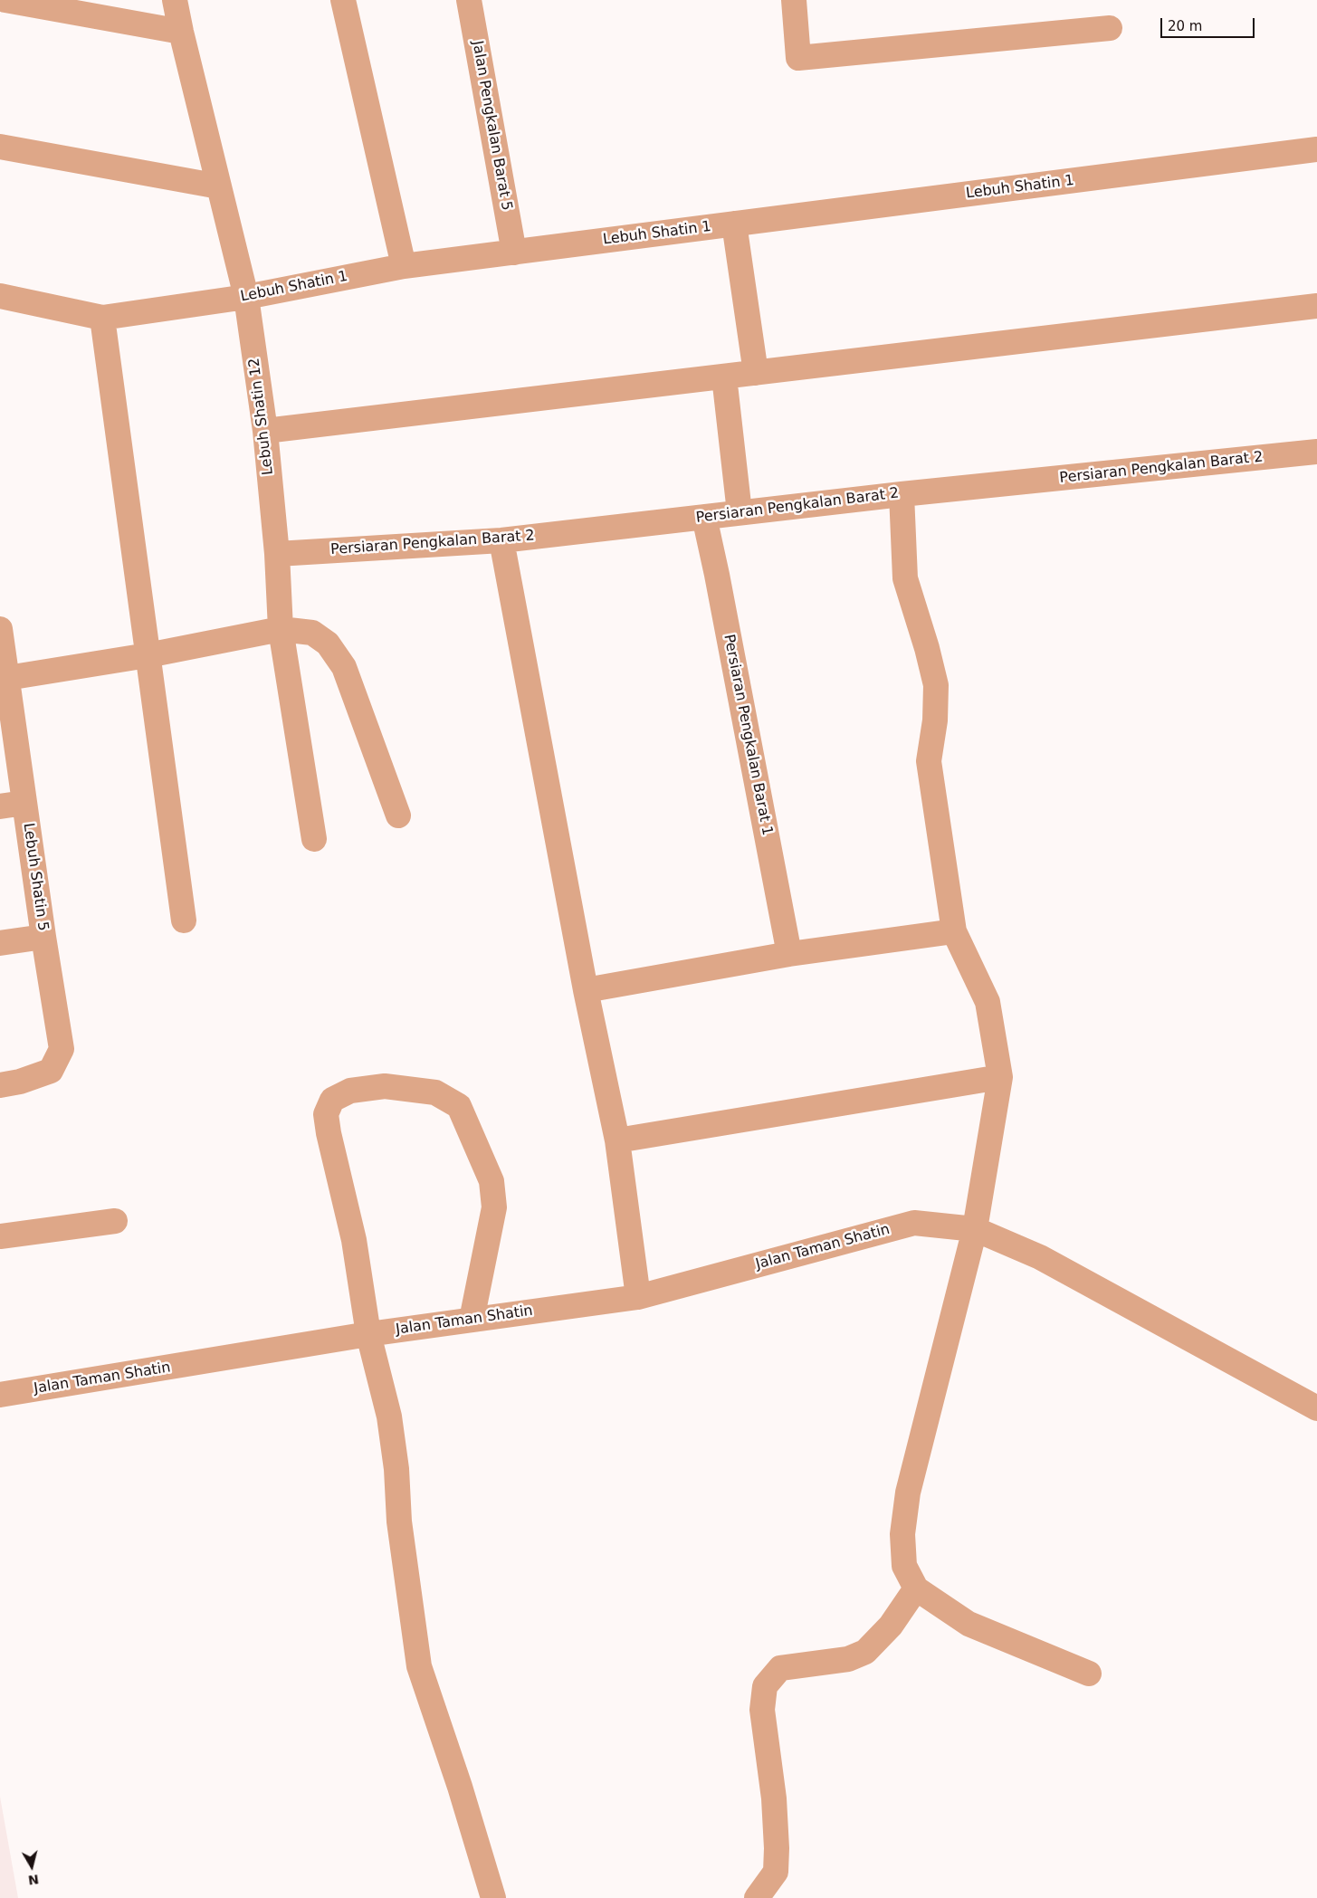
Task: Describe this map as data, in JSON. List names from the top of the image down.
{
  "streets": {
    "street": [
      "Jalan Pengkalan Barat 5",
      "Lebuh Shatin 1",
      "Lebuh Shatin 12",
      "Persiaran Pengkalan Barat 2",
      "Persiaran Pengkalan Barat 1",
      "Lebuh Shatin 5",
      "Jalan Taman Shatin"
    ]
  },
  "crossings": [
    ["Jalan Pengkalan Barat 5", "Lebuh Shatin 1"],
    ["Lebuh Shatin 1", "Lebuh Shatin 12"],
    ["Lebuh Shatin 12", "Persiaran Pengkalan Barat 2"],
    ["Persiaran Pengkalan Barat 2", "Persiaran Pengkalan Barat 1"]
  ],
  "scale_bar": "20 m",
  "north": "bottom"
}
